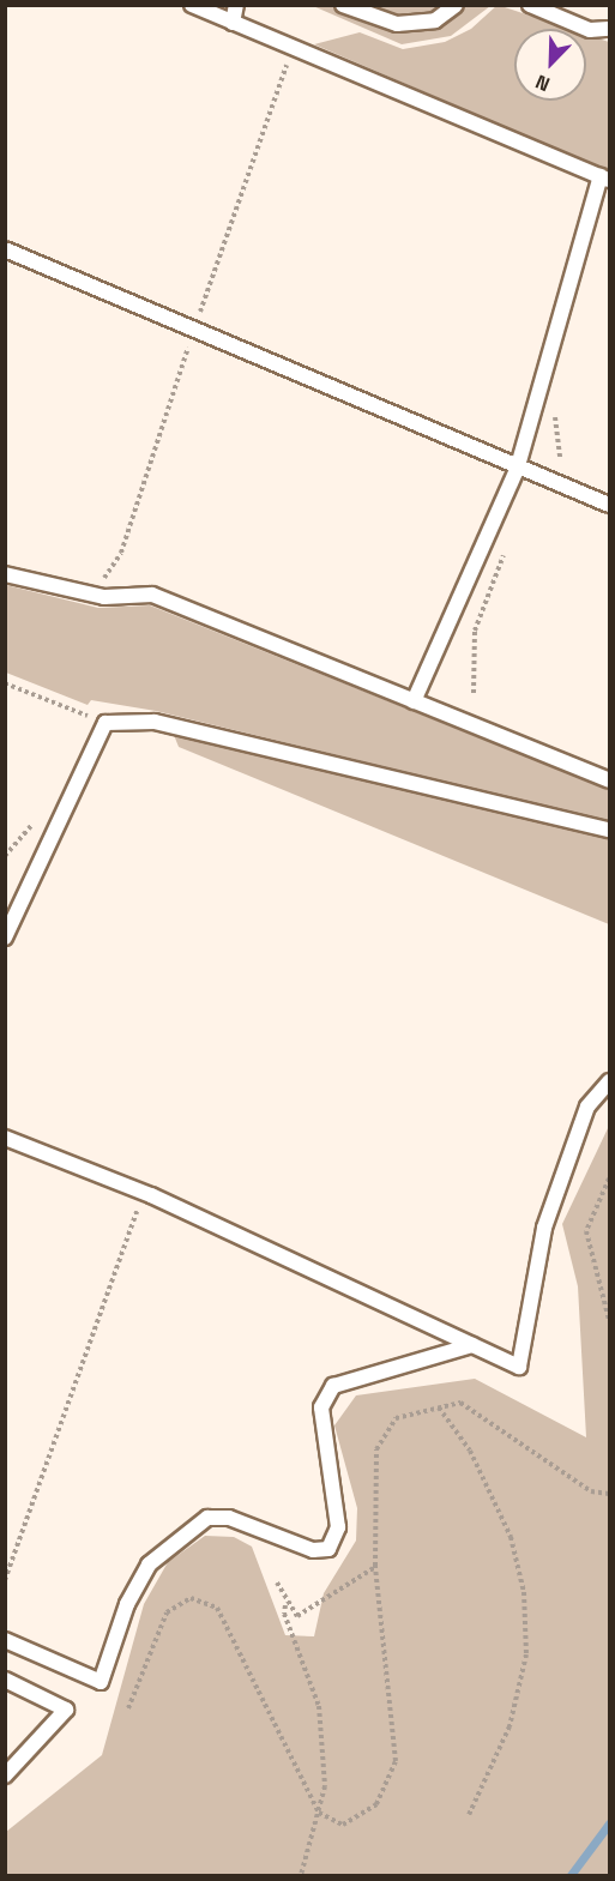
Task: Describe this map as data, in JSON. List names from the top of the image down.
{
  "north": "bottom left"
}
